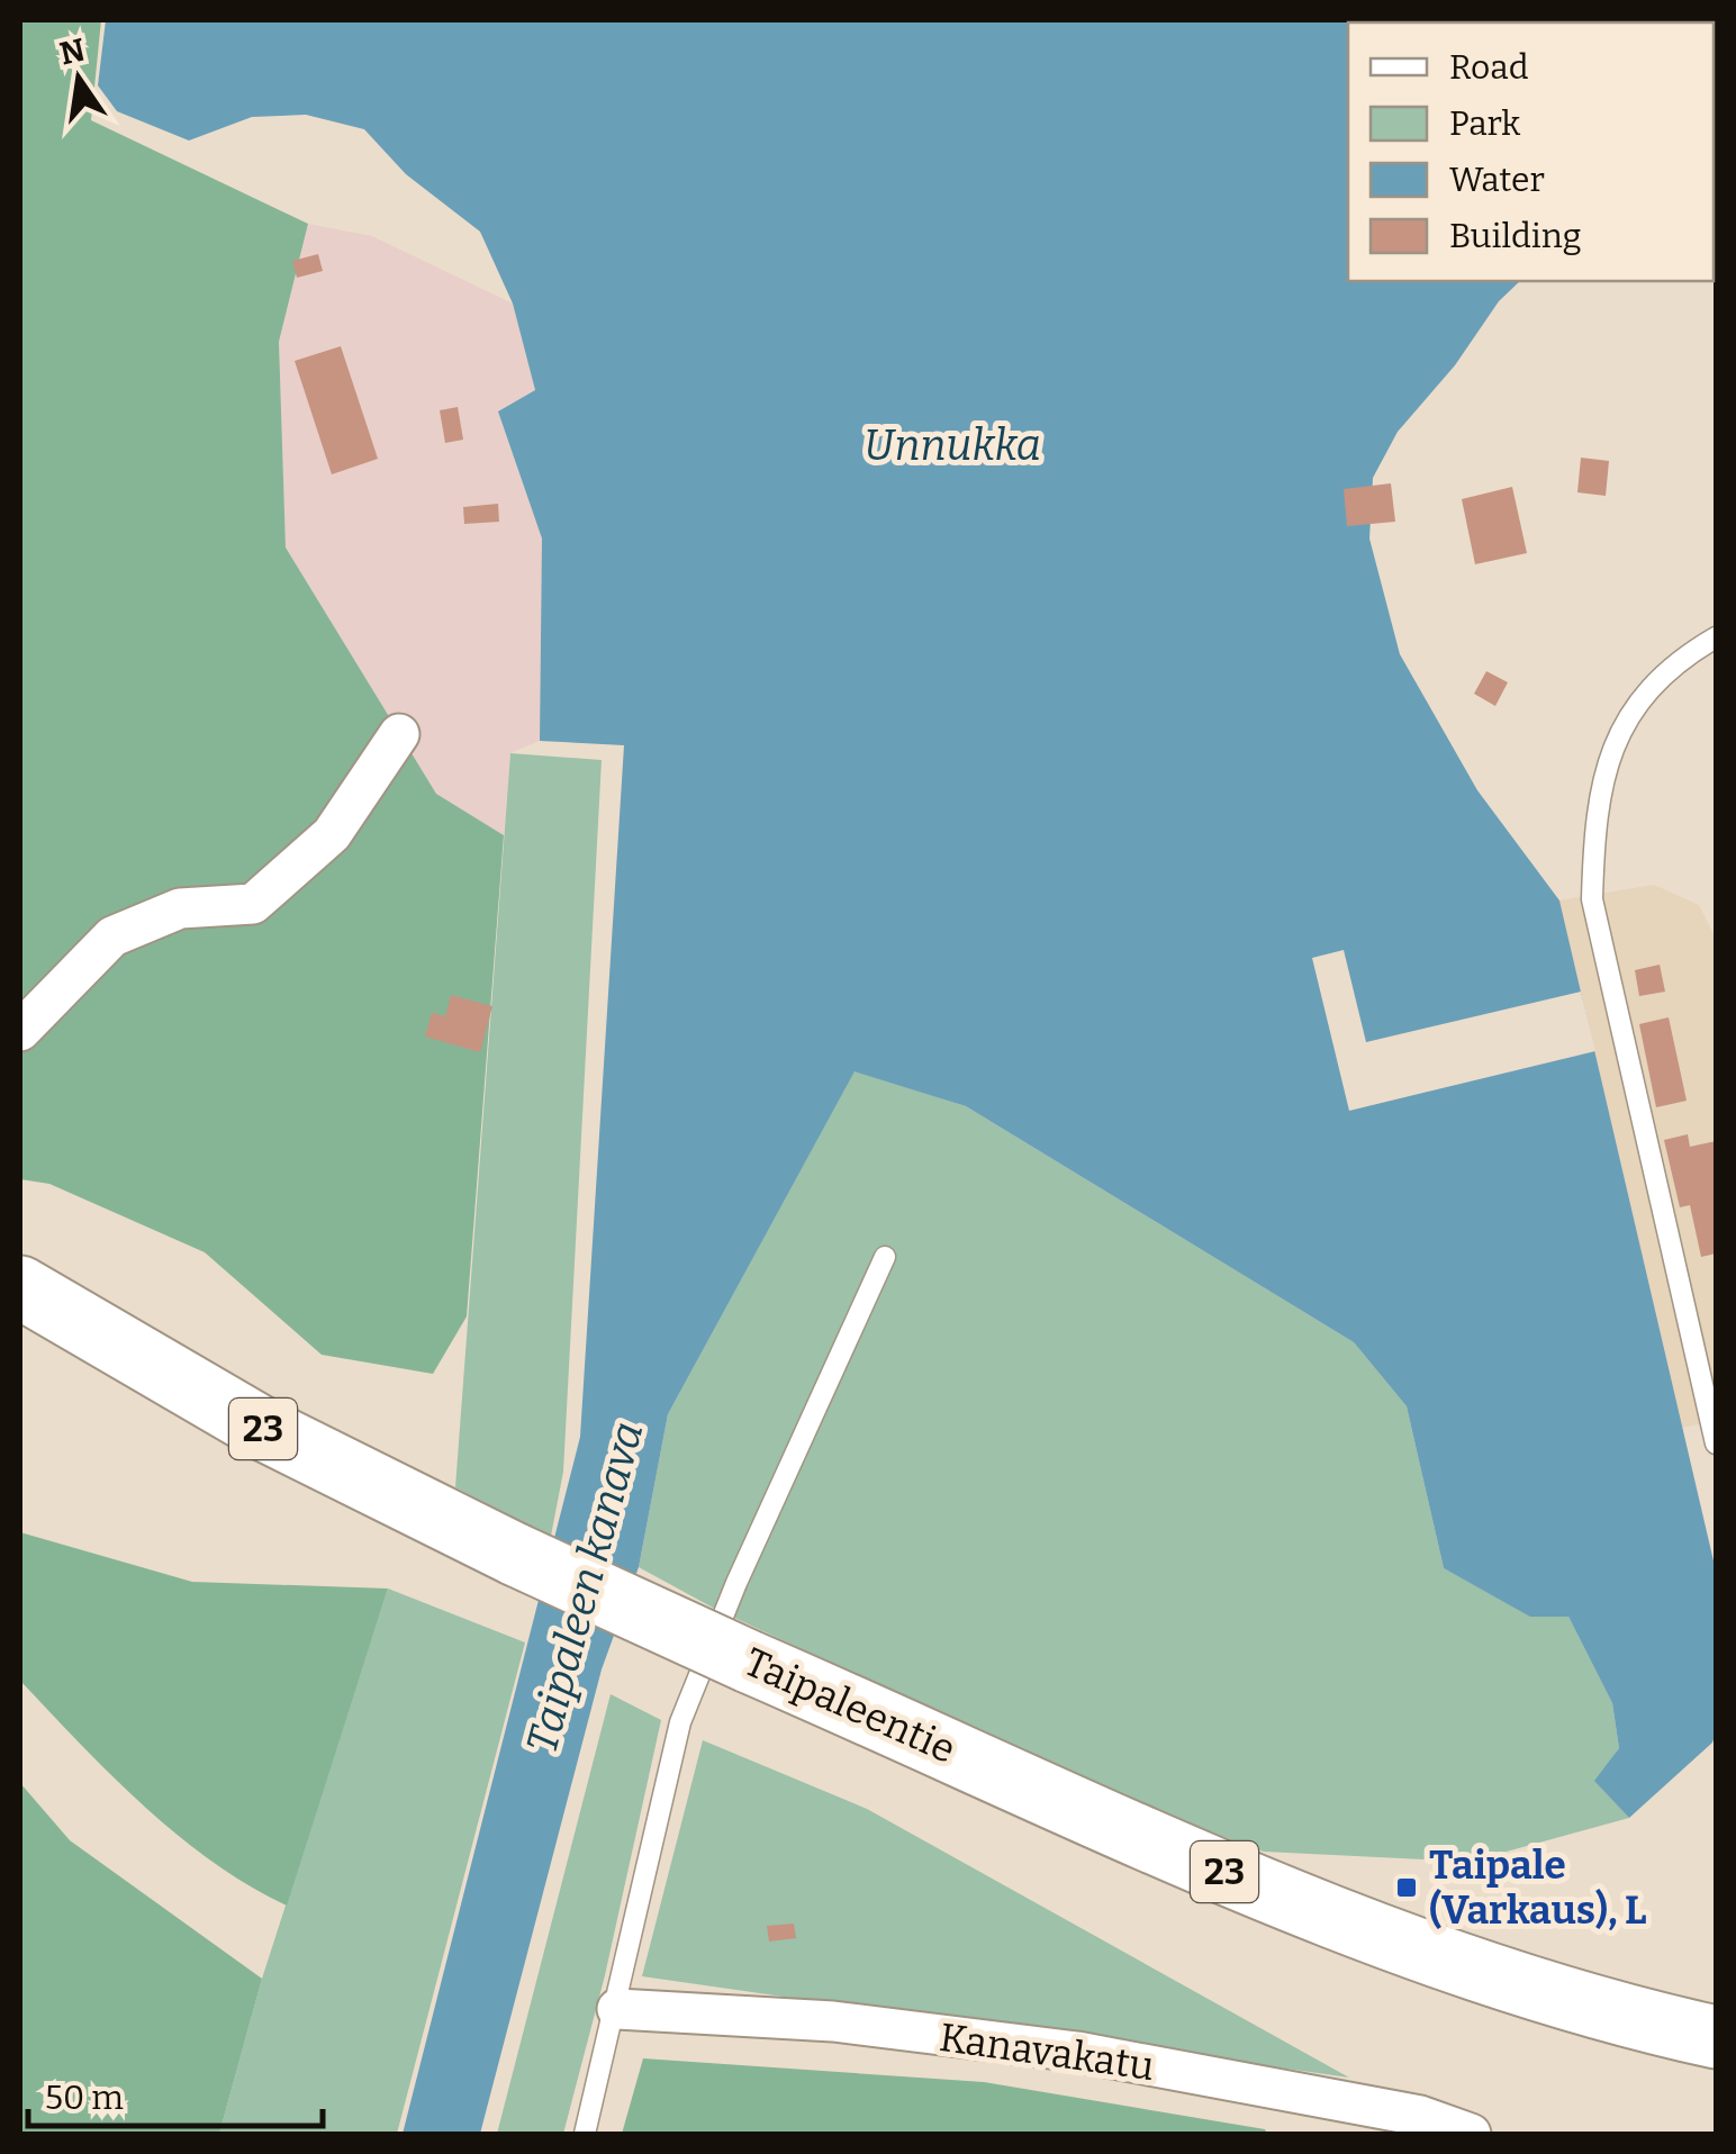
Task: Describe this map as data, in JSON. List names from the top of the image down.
{
  "streets": {
    "highway": ["23", "Taipaleentie"],
    "street": ["Kanavakatu"]
  },
  "water": ["Unnukka", "Taipaleen kanava"],
  "places": {
    "transit": ["Taipale (Varkaus), L"]
  },
  "legend": [
    "Road",
    "Park",
    "Water",
    "Building"
  ],
  "scale_bar": "50 m",
  "north": "top"
}
